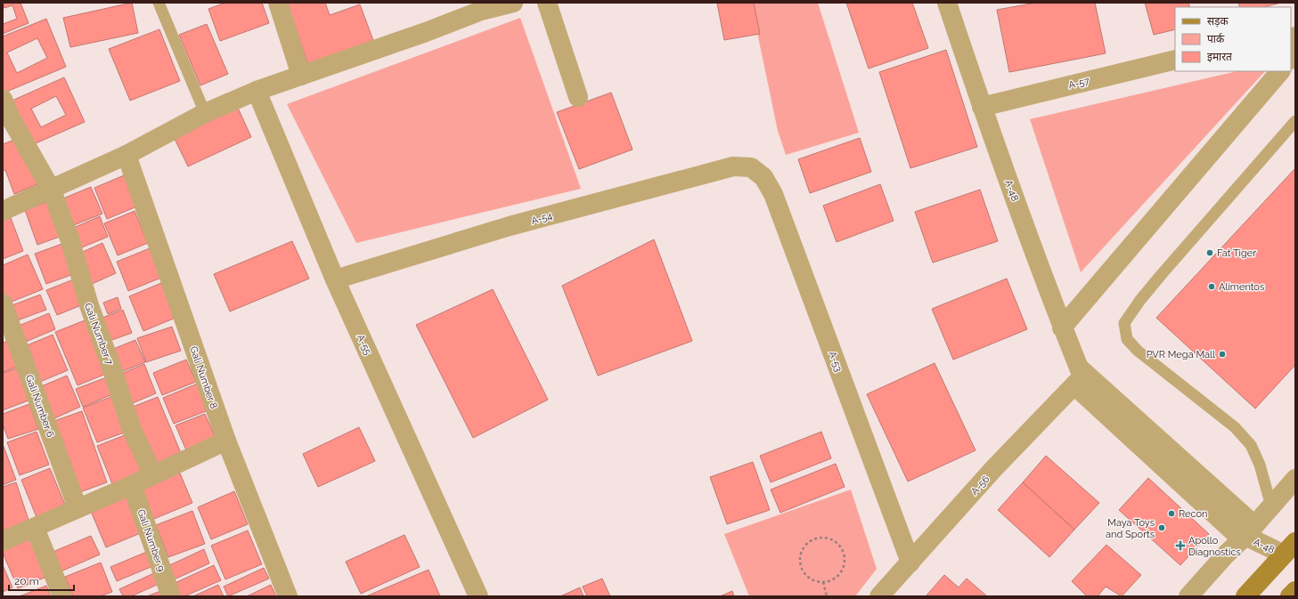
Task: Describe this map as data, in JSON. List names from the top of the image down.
{
  "streets": {
    "street": [
      "A-57",
      "A-48",
      "A-54",
      "Gali Number 7",
      "A-55",
      "A-53",
      "Gali Number 8",
      "Gali Number 6",
      "A-56",
      "Gali Number 9"
    ]
  },
  "crossings": [
    ["A-57", "A-48"],
    ["A-48", "A-56"],
    ["A-54", "A-55"],
    ["A-54", "A-53"],
    ["A-53", "A-56"]
  ],
  "places": {
    "other": [
      "Fat Tiger",
      "Alimentos",
      "PVR Mega Mall",
      "Recon",
      "Maya Toys and Sports"
    ],
    "health": ["Apollo Diagnostics"]
  },
  "legend": ["सड़क", "पार्क", "इमारत"],
  "scale_bar": "20 m"
}
